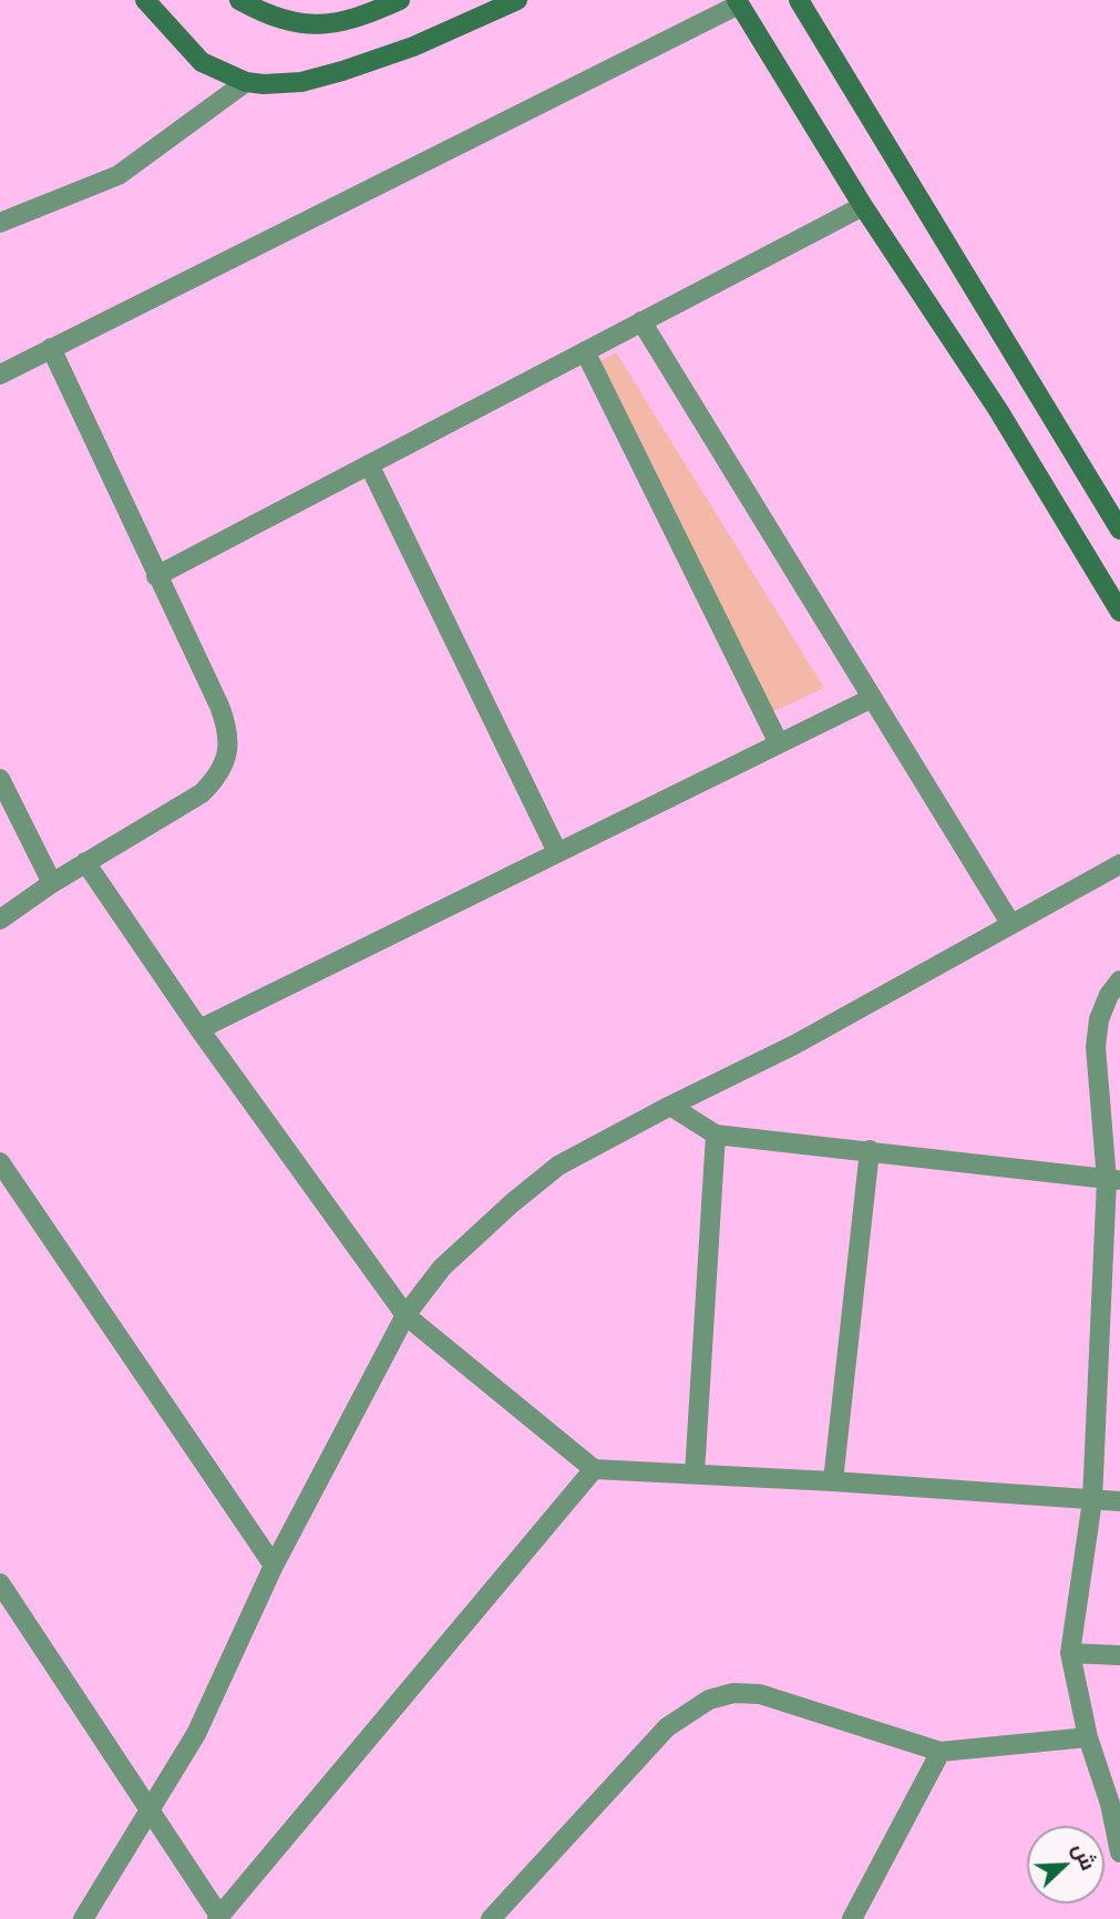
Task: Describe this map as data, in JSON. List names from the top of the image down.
{
  "north": "top right"
}
